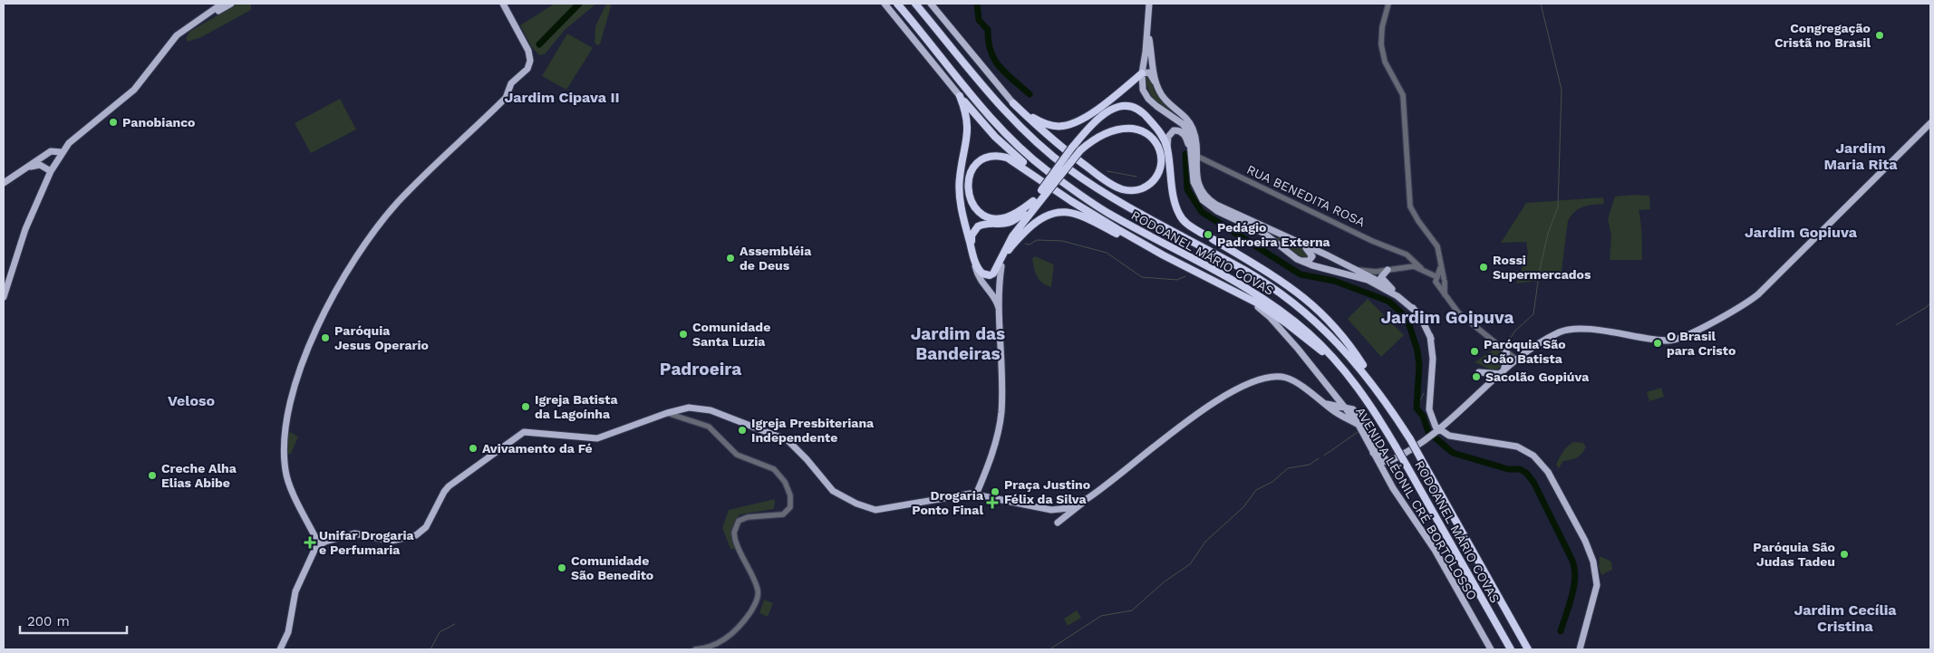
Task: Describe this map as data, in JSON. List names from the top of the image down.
{
  "streets": {
    "highway": ["RODOANEL MÁRIO COVAS"],
    "main road": ["AVENIDA LÉONIL CRÉ BORTOLOSSO"],
    "street": ["RUA BENEDITA ROSA"]
  },
  "districts": [
    "Jardim Cipava II",
    "Jardim Maria Rita",
    "Jardim Gopiuva",
    "Jardim Goipuva",
    "Jardim das Bandeiras",
    "Padroeira",
    "Veloso",
    "Jardim Cecília Cristina"
  ],
  "places": {
    "other": [
      "Congregação Cristã no Brasil",
      "Panobianco",
      "Pedágio Padroeira Externa",
      "Assembléia de Deus",
      "Rossi Supermercados",
      "Comunidade Santa Luzia",
      "Paróquia Jesus Operario",
      "O Brasil para Cristo",
      "Paróquia São João Batista",
      "Sacolão Gopiúva",
      "Igreja Batista da Lagoínha",
      "Igreja Presbiteriana Independente",
      "Avivamento da Fé",
      "Creche Alha Elias Abibe",
      "Praça Justino Félix da Silva",
      "Paróquia São Judas Tadeu",
      "Comunidade São Benedito"
    ],
    "health": ["Drogaria Ponto Final", "Unifar Drogaria e Perfumaria"]
  },
  "scale_bar": "200 m"
}
